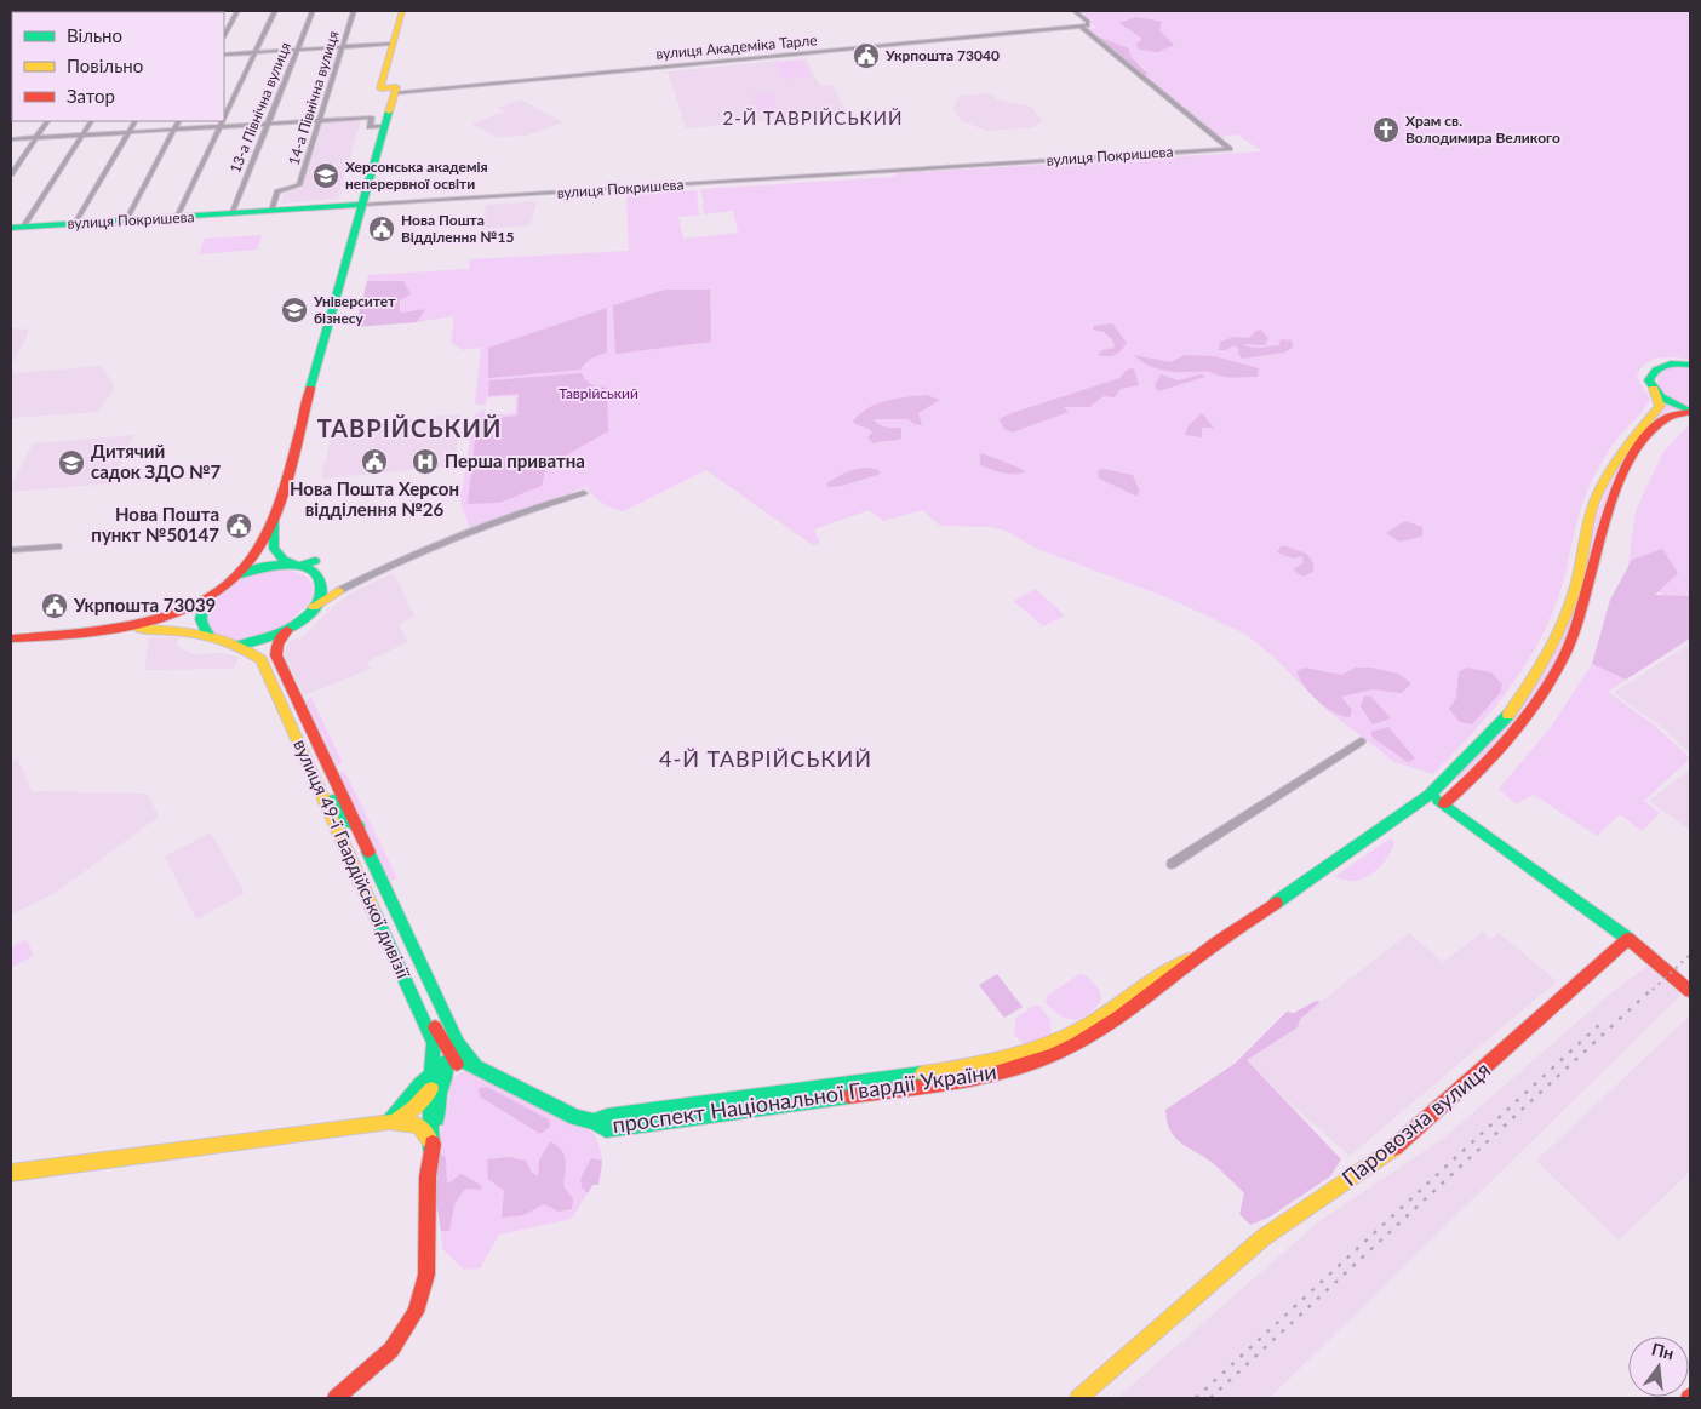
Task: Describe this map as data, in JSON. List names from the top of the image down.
{
  "streets": {
    "street": [
      "вулиця Академіка Тарле",
      "14-а Північна вулиця",
      "13-а Північна вулиця",
      "вулиця Покришева",
      "вулиця 49-ї Гвардійської дивізії",
      "проспект Національної Гвардії України",
      "Паровозна вулиця"
    ]
  },
  "crossings": [
    ["вулиця Академіка Тарле", "вулиця Покришева"],
    ["14-а Північна вулиця", "вулиця Покришева"],
    ["13-а Північна вулиця", "вулиця Покришева"]
  ],
  "districts": ["2-Й ТАВРІЙСЬКИЙ", "ТАВРІЙСЬКИЙ", "4-Й ТАВРІЙСЬКИЙ"],
  "parks": ["Таврійський"],
  "places": {
    "public building": [
      "Укрпошта 73040",
      "Нова Пошта Відділення №15",
      "Нова Пошта Херсон відділення №26",
      "Нова Пошта пункт №50147",
      "Укрпошта 73039"
    ],
    "church": ["Храм св. Володимира Великого"],
    "school or university": ["Херсонська академія неперервної освіти", "Університет бізнесу", "Дитячий садок ЗДО №7"],
    "hospital": ["Перша приватна"]
  },
  "legend": ["Вільно", "Повільно", "Затор"],
  "north": "top"
}
